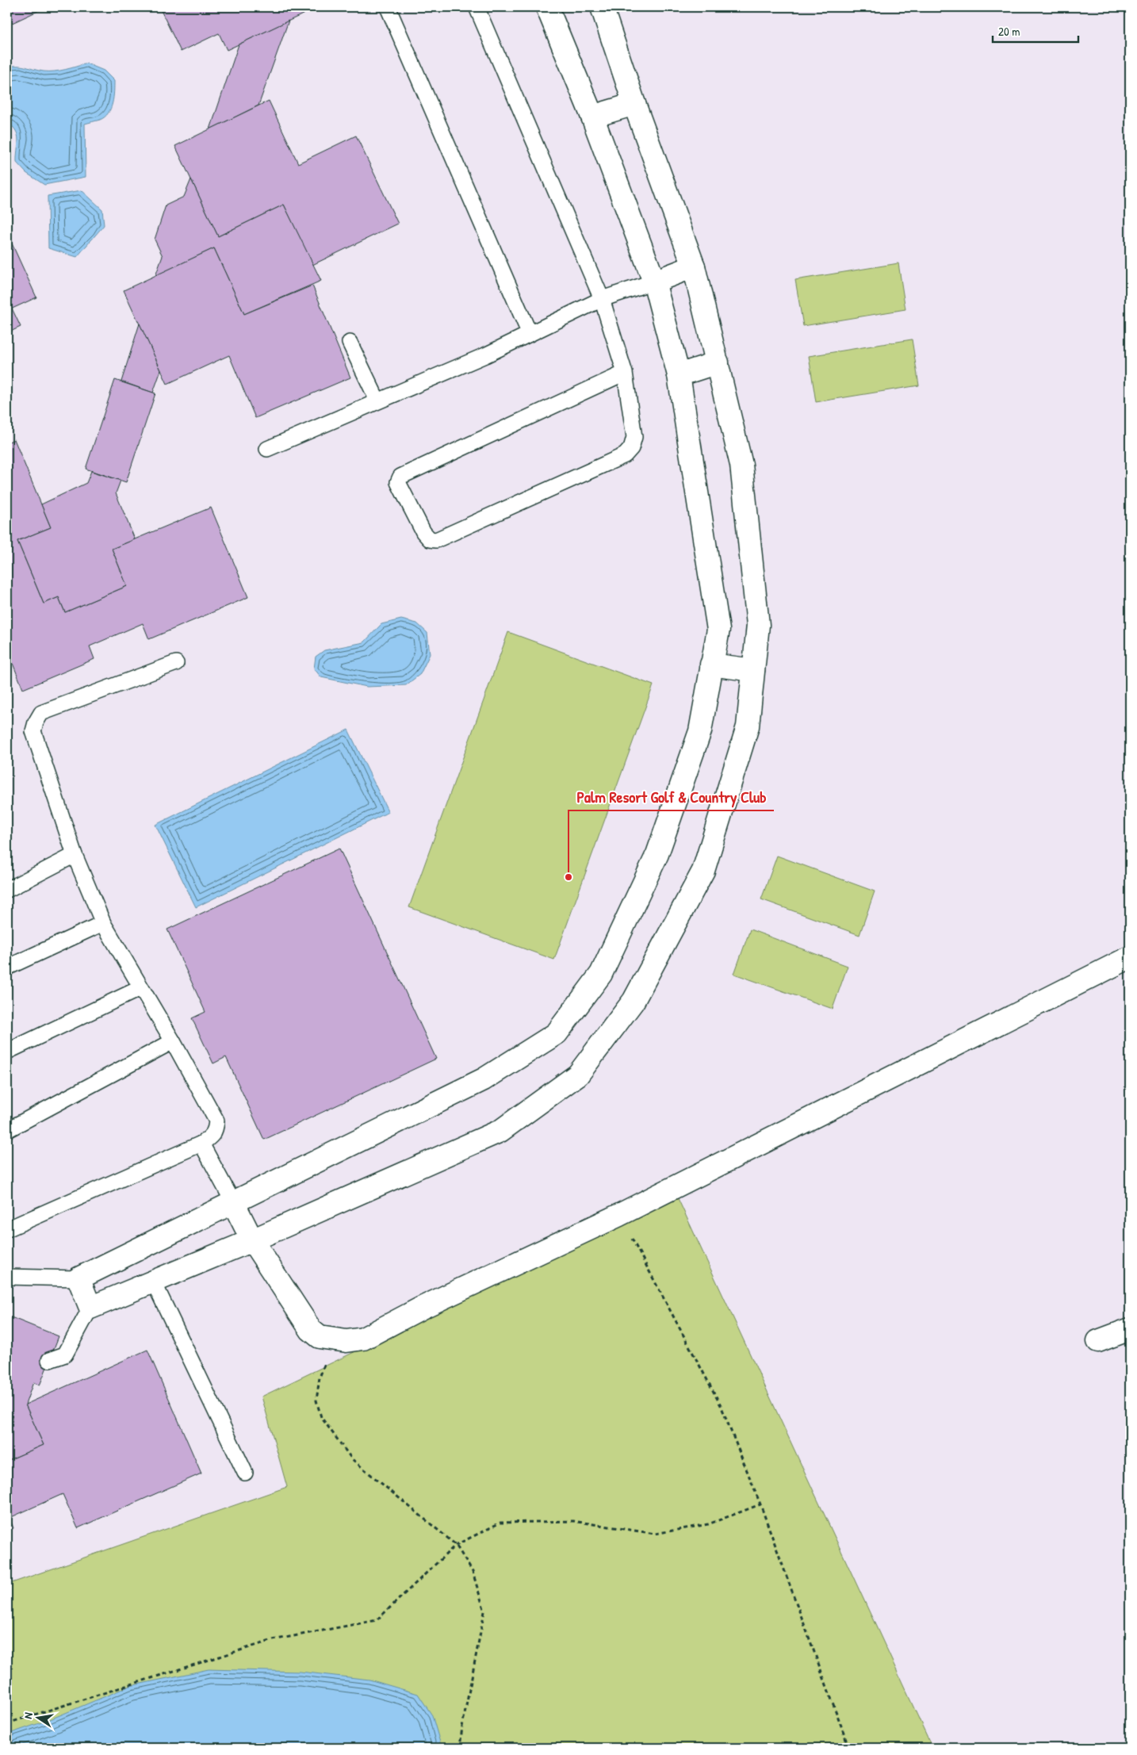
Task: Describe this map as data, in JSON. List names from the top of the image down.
{
  "places": ["Palm Resort Golf & Country Club"],
  "scale_bar": "20 m",
  "north": "left"
}
